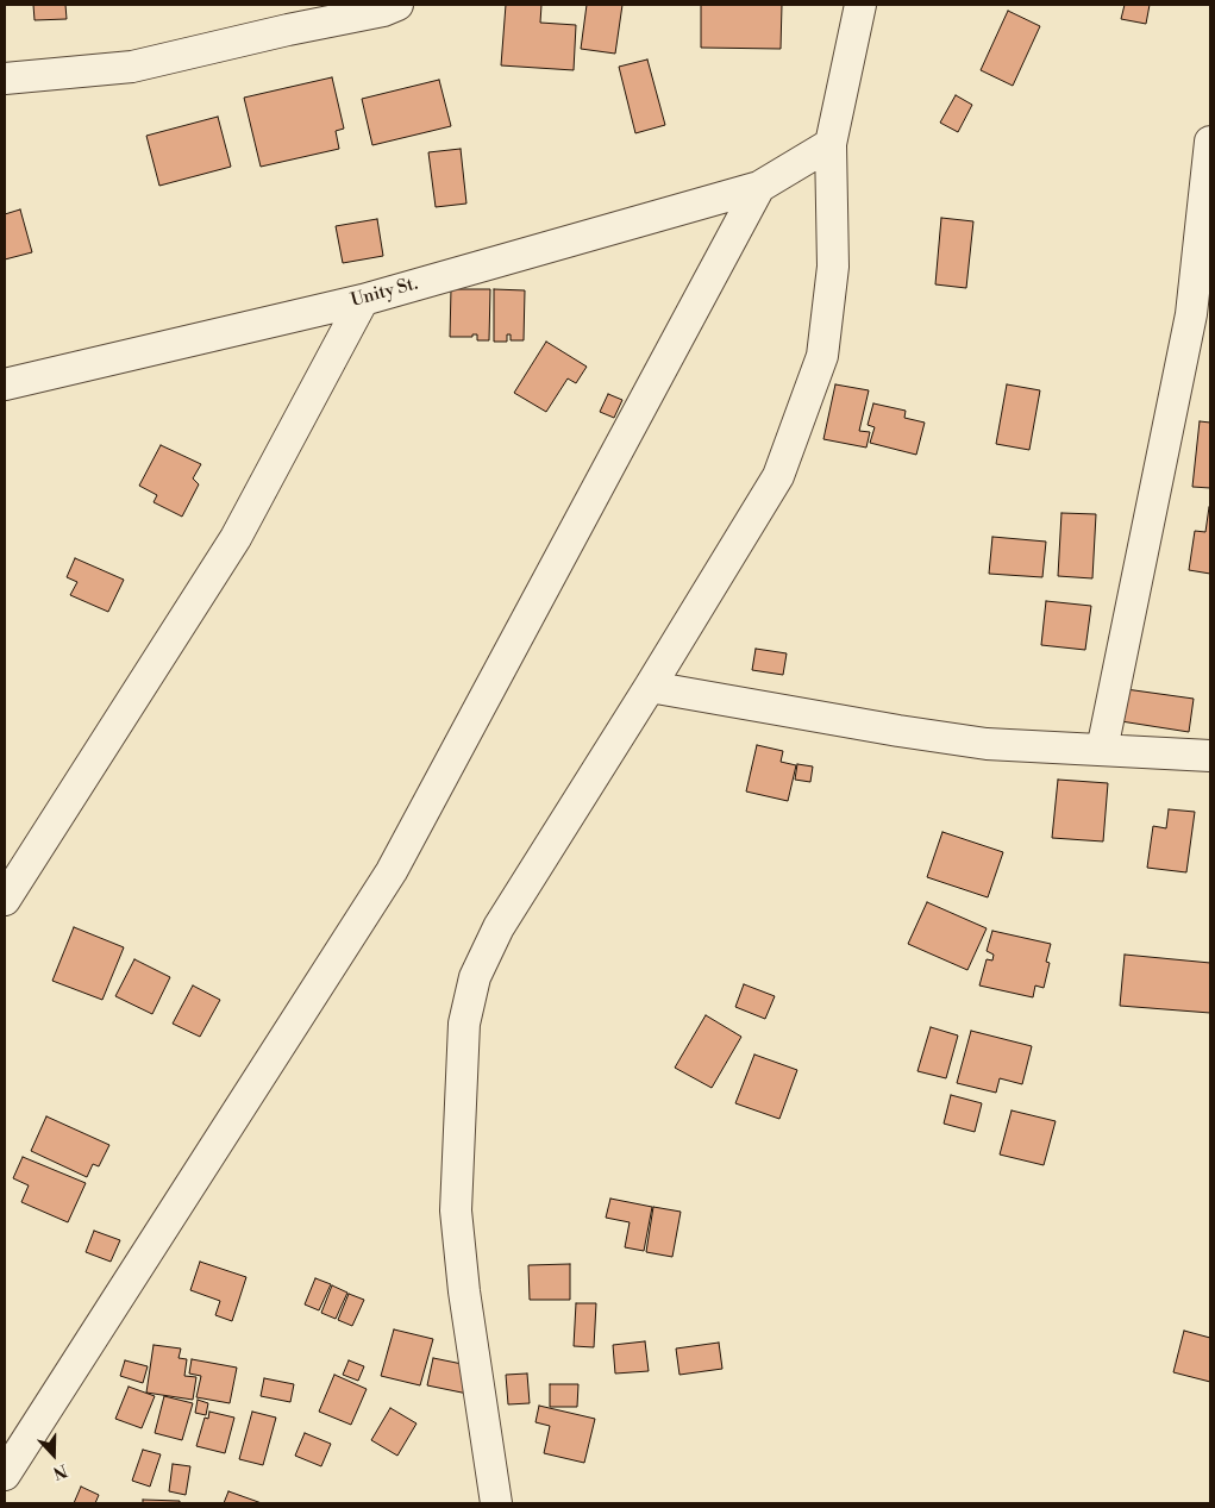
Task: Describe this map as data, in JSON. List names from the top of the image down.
{
  "streets": {
    "street": ["Unity St."]
  },
  "north": "bottom"
}
